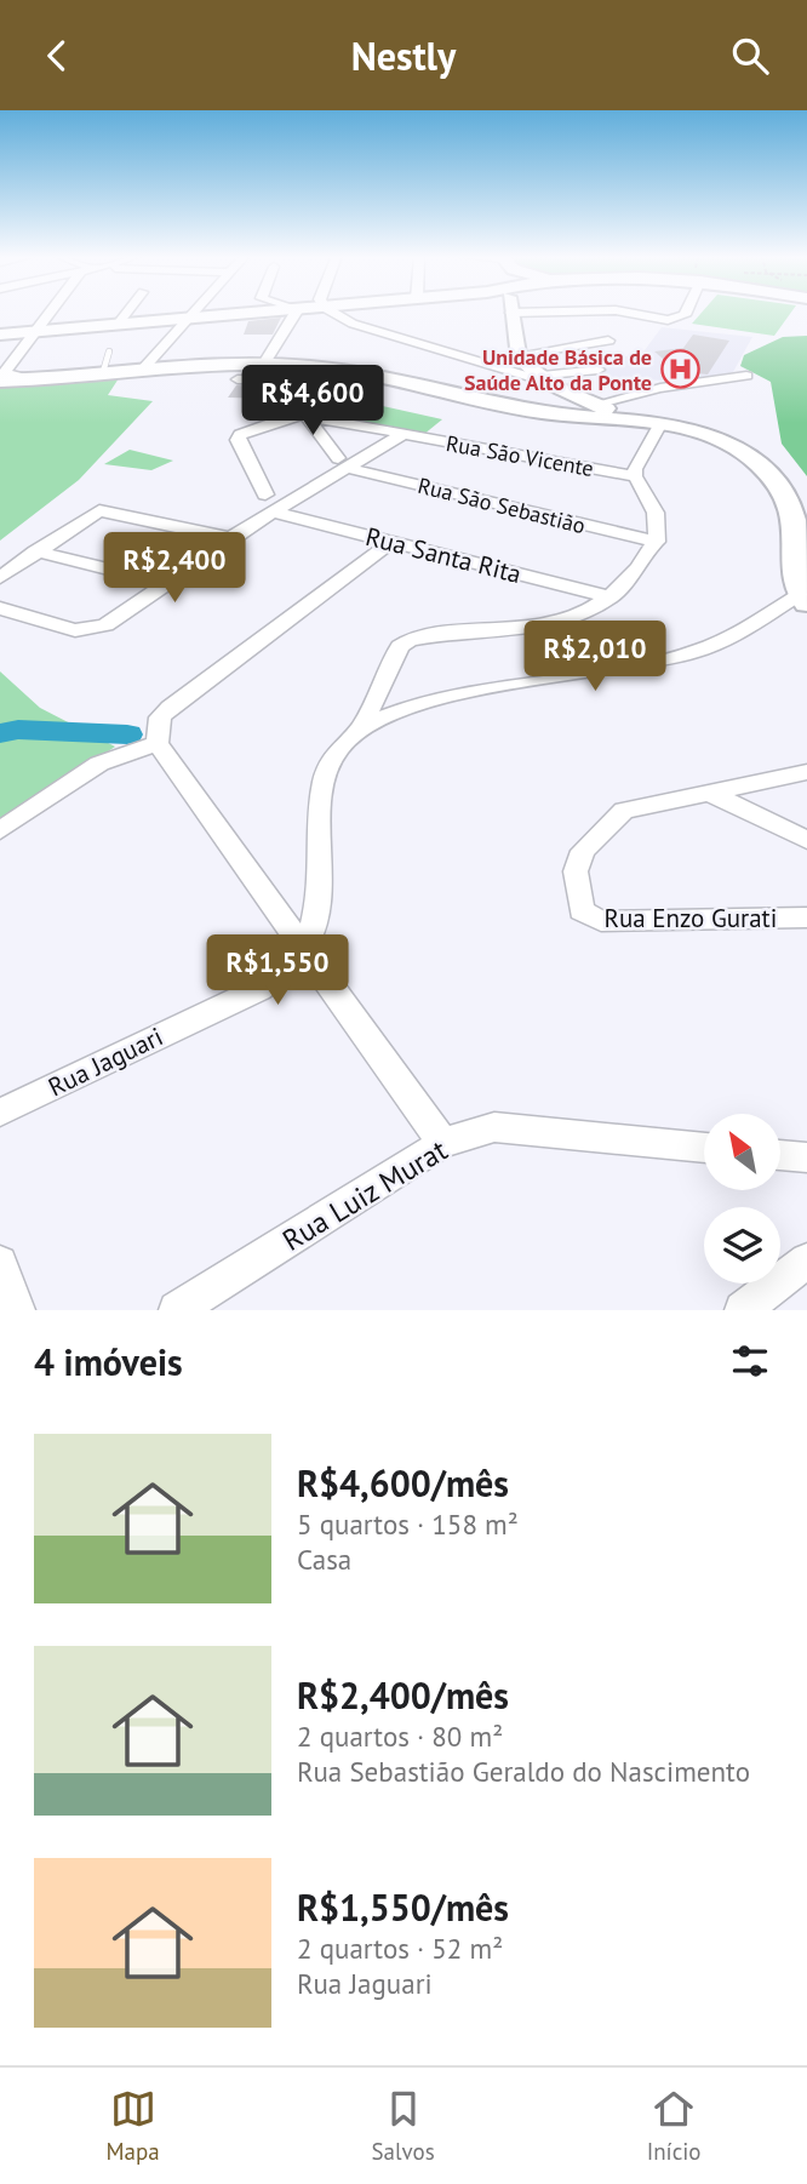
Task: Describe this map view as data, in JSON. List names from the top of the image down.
{
  "streets": {
    "street": [
      "Rua São Vicente",
      "Rua São Sebastião",
      "Rua Santa Rita",
      "Rua Enzo Gurati",
      "Rua Jaguari",
      "Rua Luiz Murat"
    ]
  },
  "crossings": [
    ["Rua Santa Rita", "Rua Jaguari"]
  ],
  "places": {
    "hospital": ["Unidade Básica de Saúde Alto da Ponte"]
  },
  "north": "top left",
  "page": {
    "header": "Nestly",
    "price": [
      "R$4,600",
      "R$2,400",
      "R$2,010",
      "R$1,550"
    ],
    "heading": "4 imóveis",
    "list": [
      {
        "name": "R$4,600/mês",
        "note": "5 quartos · 158 m² · Casa"
      },
      {
        "name": "R$2,400/mês",
        "note": "2 quartos · 80 m² · Rua Sebastião Geraldo do Nascimento"
      },
      {
        "name": "R$1,550/mês",
        "note": "2 quartos · 52 m² · Rua Jaguari"
      }
    ],
    "tabs": ["Mapa", "Salvos", "Início"]
  }
}
